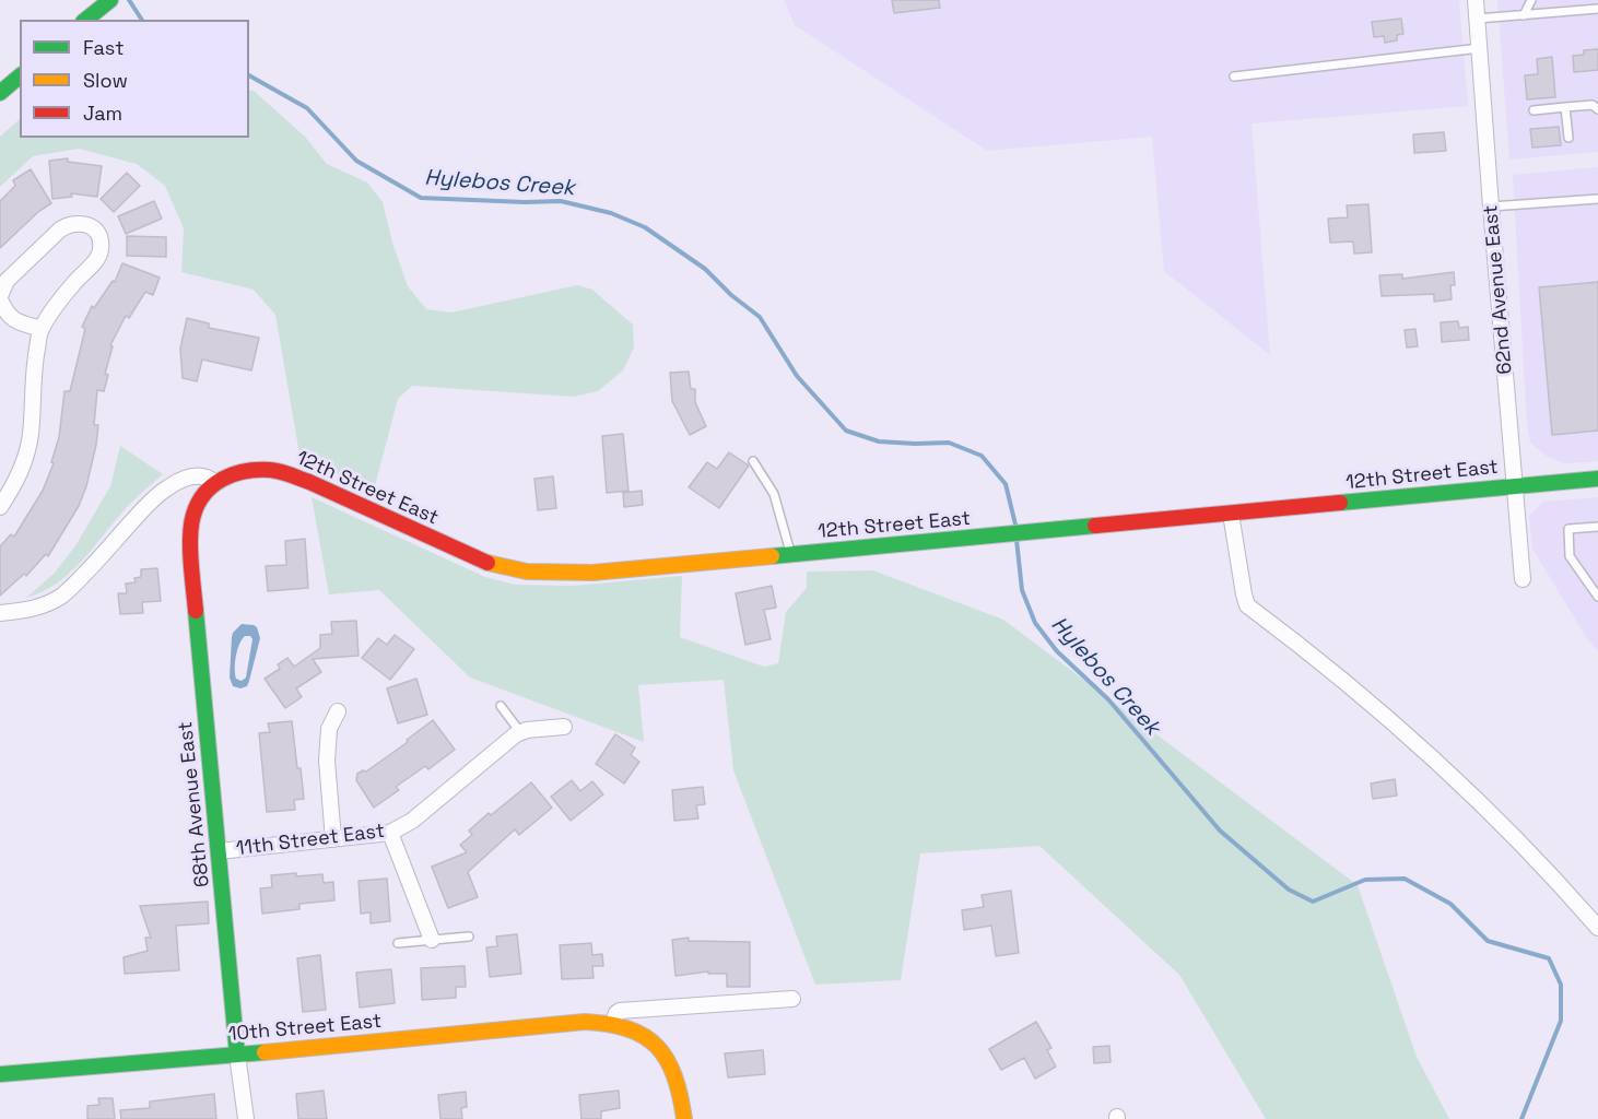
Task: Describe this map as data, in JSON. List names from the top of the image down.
{
  "streets": {
    "street": [
      "62nd Avenue East",
      "12th Street East",
      "68th Avenue East",
      "11th Street East",
      "10th Street East"
    ]
  },
  "crossings": [
    ["62nd Avenue East", "12th Street East"],
    ["12th Street East", "68th Avenue East"],
    ["68th Avenue East", "11th Street East"],
    ["68th Avenue East", "10th Street East"]
  ],
  "water": ["Hylebos Creek"],
  "legend": ["Fast", "Slow", "Jam"]
}
